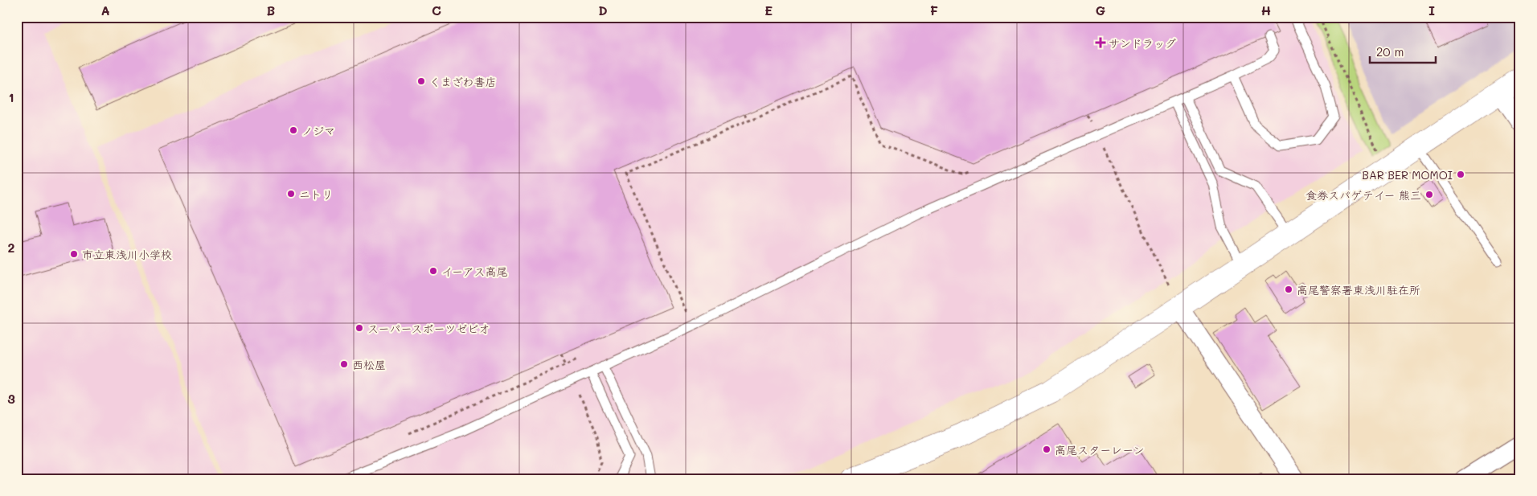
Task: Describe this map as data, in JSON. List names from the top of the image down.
{
  "places": {
    "health": ["サンドラッグ"],
    "other": [
      "くまざわ書店",
      "ノジマ",
      "BAR BER MOMOI",
      "ニトリ",
      "食券スパゲテイー 熊三",
      "市立東浅川小学校",
      "イーアス高尾",
      "高尾警察署東浅川駐在所",
      "スーパースポーツゼビオ",
      "西松屋",
      "高尾スターレーン"
    ]
  },
  "scale_bar": "20 m",
  "grid": {
    "columns": [
      "A",
      "B",
      "C",
      "D",
      "E",
      "F",
      "G",
      "H",
      "I"
    ],
    "rows": ["1", "2", "3"]
  }
}
